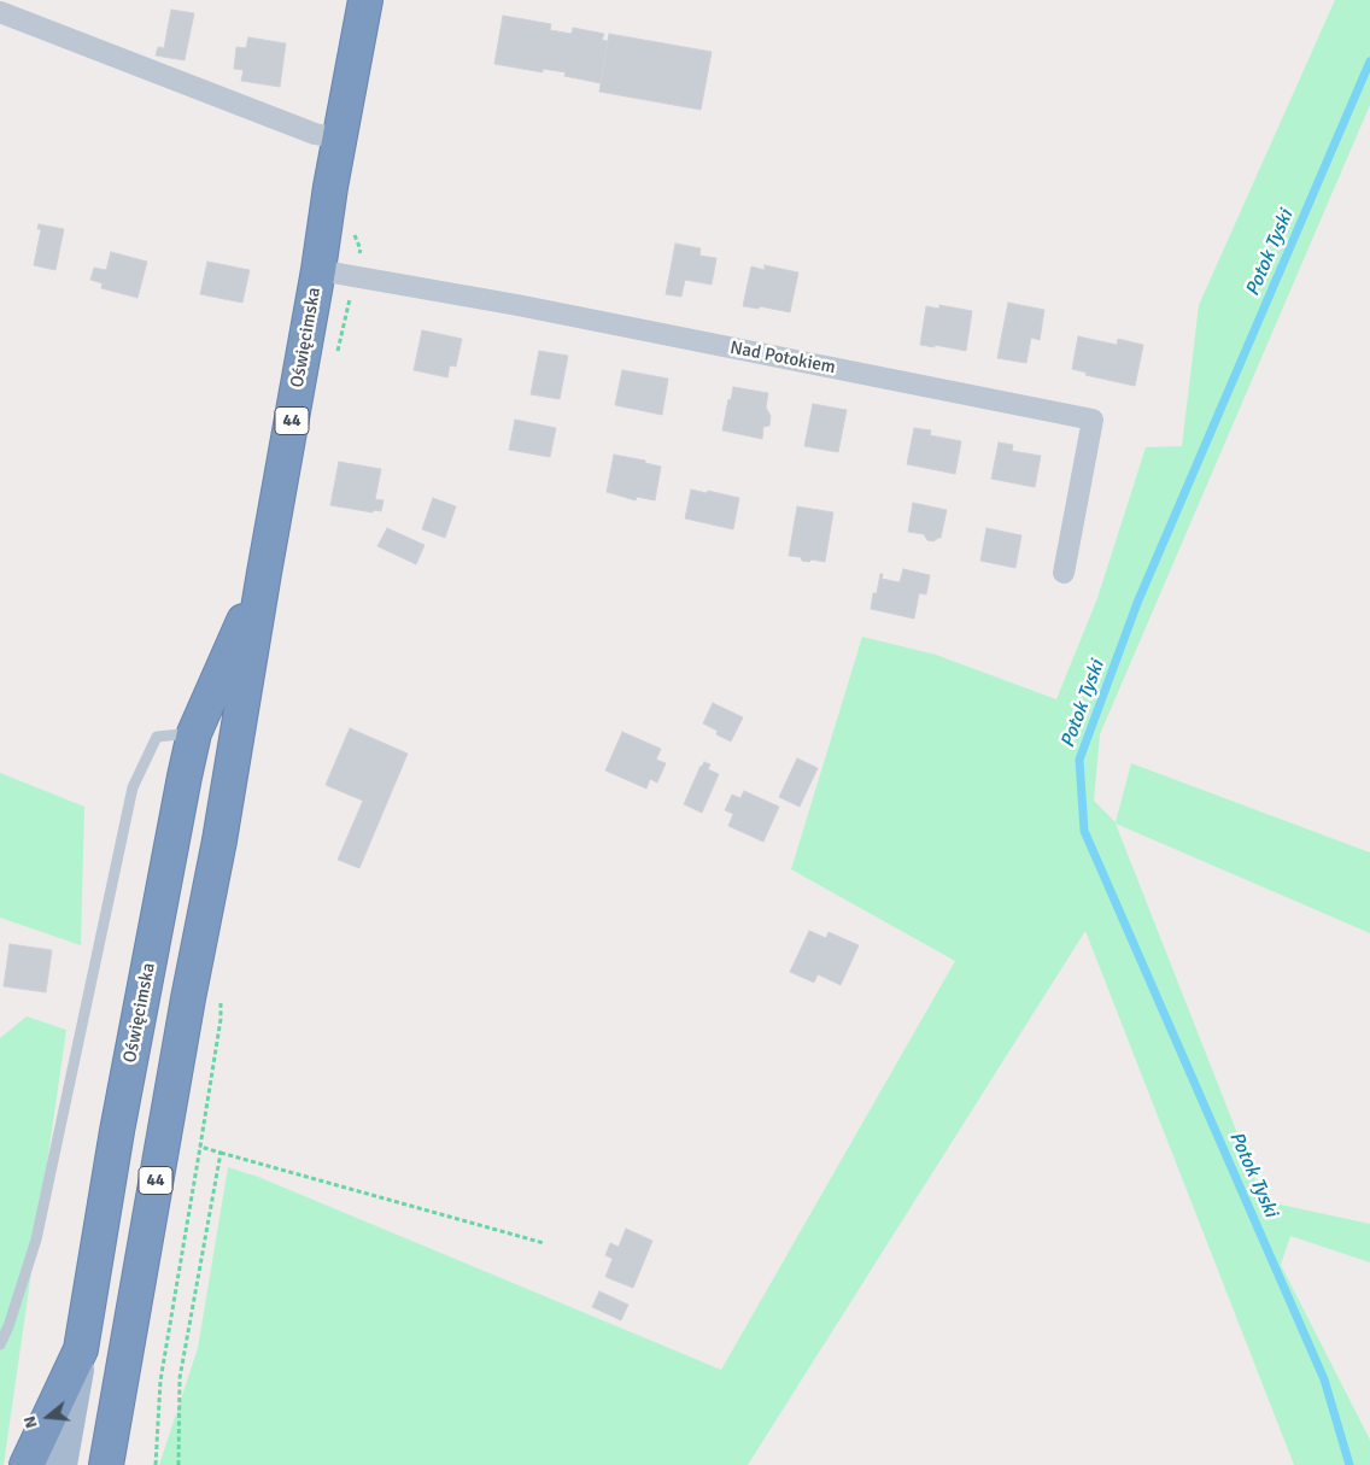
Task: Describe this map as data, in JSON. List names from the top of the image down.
{
  "streets": {
    "highway": ["Oświęcimska", "44"],
    "street": ["Nad Potokiem"]
  },
  "crossings": [
    ["Oświęcimska", "Nad Potokiem"]
  ],
  "water": ["Potok Tyski"],
  "north": "left"
}
